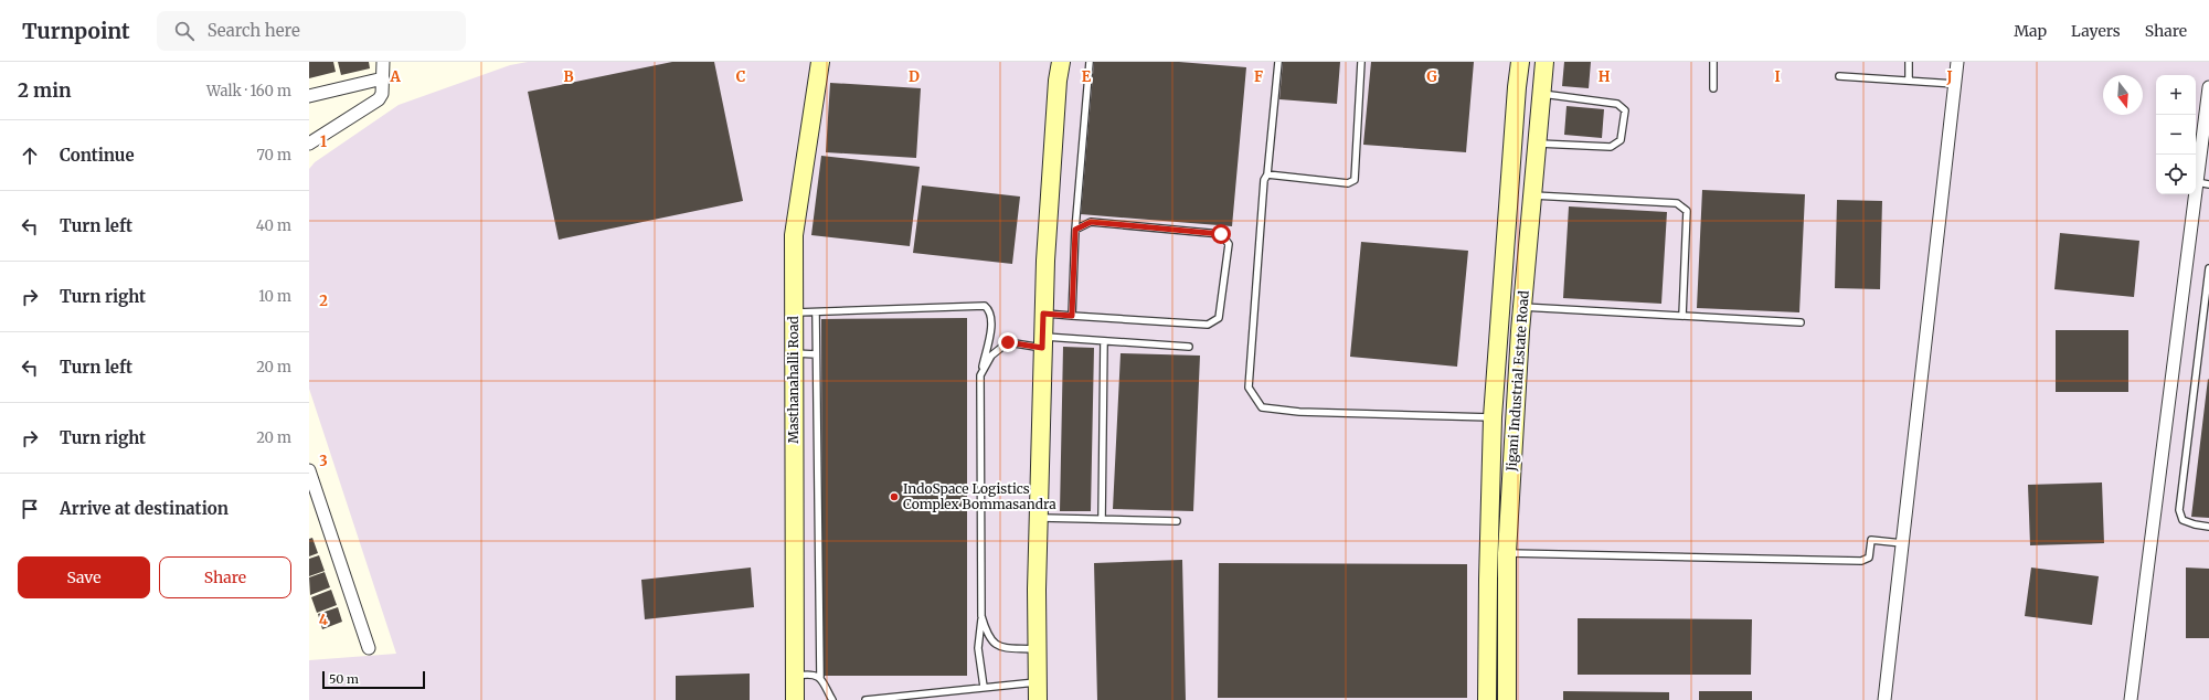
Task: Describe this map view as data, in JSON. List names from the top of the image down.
{
  "streets": {
    "main road": ["Masthanahalli Road", "Jigani Industrial Estate Road"]
  },
  "places": ["IndoSpace Logistics Complex Bommasandra"],
  "scale_bar": "50 m",
  "north": "bottom",
  "page": {
    "header": "Turnpoint",
    "search": "Search here",
    "nav": ["Map", "Layers", "Share"],
    "heading": ["2 min", "Walk · 160 m"],
    "map_buttons": ["+", "−"],
    "list": [
      ["Continue", "70 m"],
      ["Turn left", "40 m"],
      ["Turn right", "10 m"],
      ["Turn left", "20 m"],
      ["Turn right", "20 m"],
      "Arrive at destination"
    ],
    "buttons": ["Save", "Share"],
    "scale": "50 m"
  },
  "grid": {
    "columns": [
      "A",
      "B",
      "C",
      "D",
      "E",
      "F",
      "G",
      "H",
      "I",
      "J"
    ],
    "rows": [
      "1",
      "2",
      "3",
      "4"
    ]
  }
}
